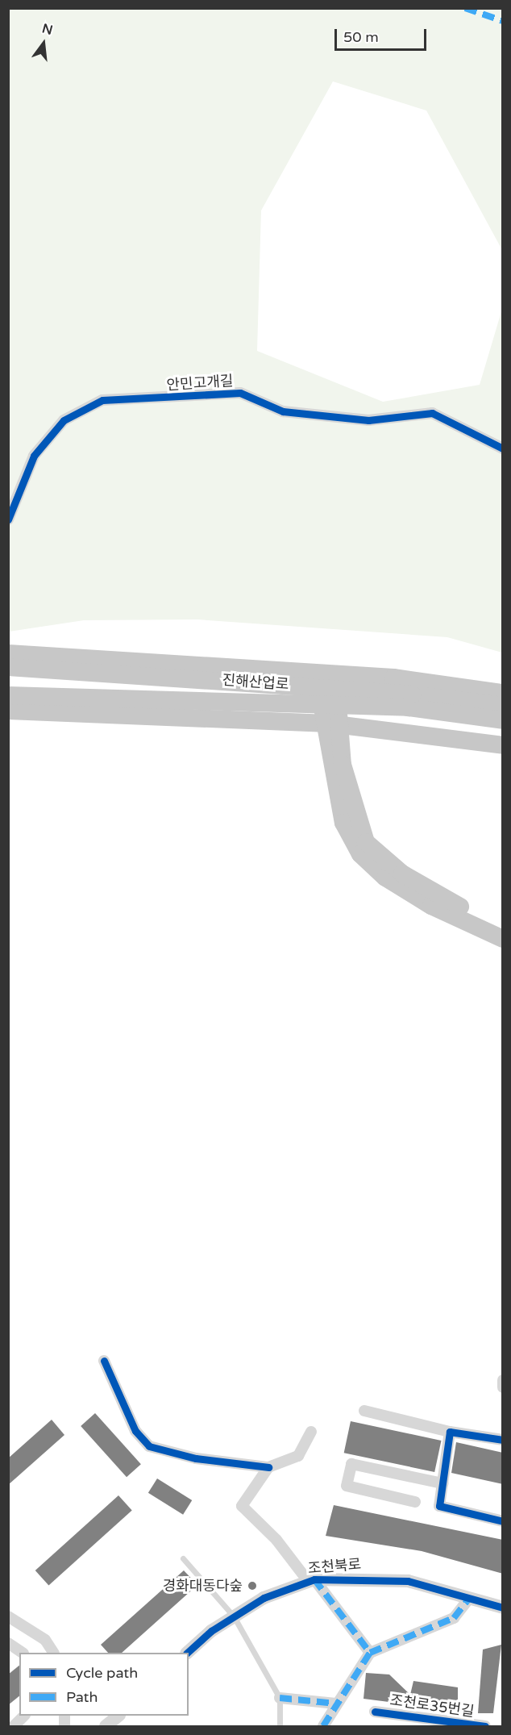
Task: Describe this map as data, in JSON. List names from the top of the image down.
{
  "streets": {
    "highway": ["진해산업로"],
    "street": ["안민고개길", "조천북로", "조천로35번길"]
  },
  "places": ["경화대동다숲"],
  "legend": ["Cycle path", "Path"],
  "scale_bar": "50 m",
  "north": "top"
}
